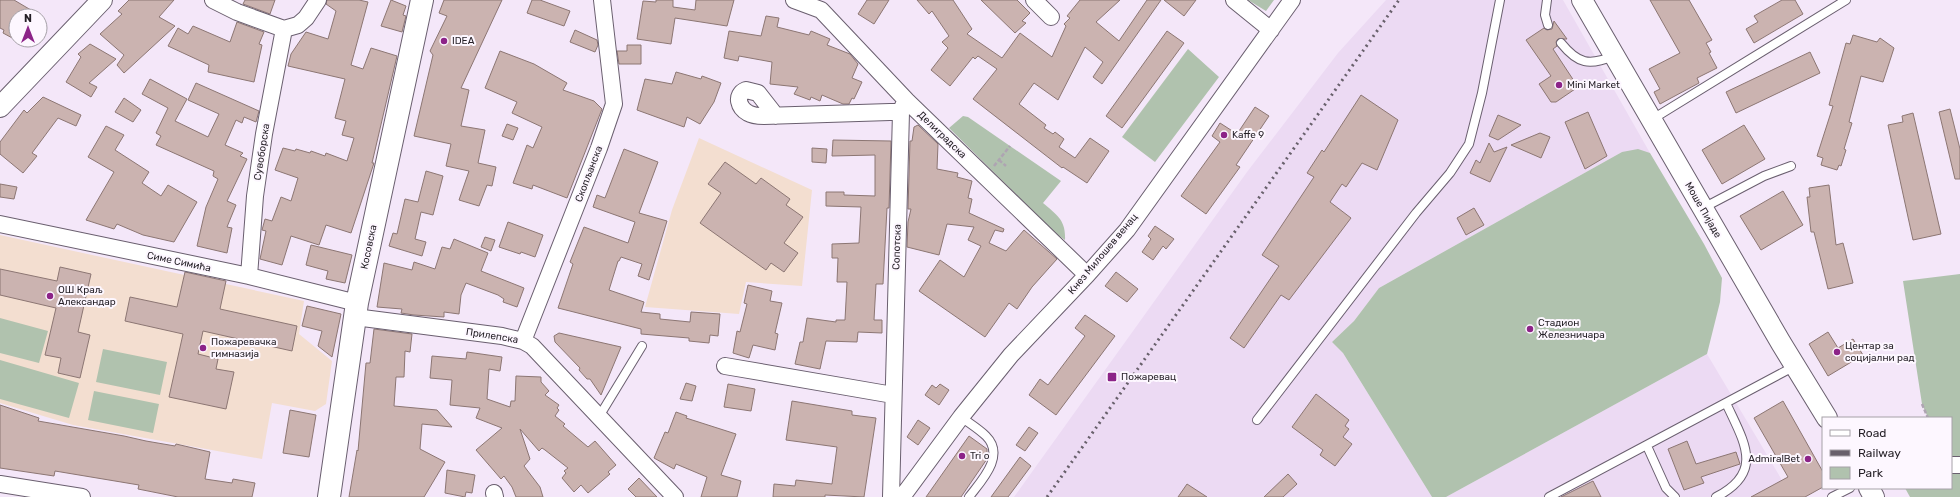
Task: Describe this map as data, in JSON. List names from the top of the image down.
{
  "streets": {
    "main road": ["Косовска"],
    "street": [
      "Делиградска",
      "Сувоборска",
      "Скопљанска",
      "Моше Пијаде",
      "Сопотска",
      "Кнез Милошев венац",
      "Симе Симића",
      "Прилепска"
    ]
  },
  "crossings": [
    ["Делиградска", "Сопотска"],
    ["Делиградска", "Кнез Милошев венац"],
    ["Сувоборска", "Симе Симића"],
    ["Скопљанска", "Прилепска"],
    ["Косовска", "Симе Симића"],
    ["Косовска", "Прилепска"],
    ["Симе Симића", "Прилепска"]
  ],
  "places": {
    "other": [
      "IDEA",
      "Mini Market",
      "Kaffe 9",
      "ОШ Краљ Александар",
      "Стадион Железничара",
      "Пожаревачка гимназија",
      "Центар за социјални рад",
      "Tri o",
      "AdmiralBet"
    ],
    "transit": ["Пожаревац"]
  },
  "legend": ["Road", "Railway", "Park"],
  "north": "top"
}
